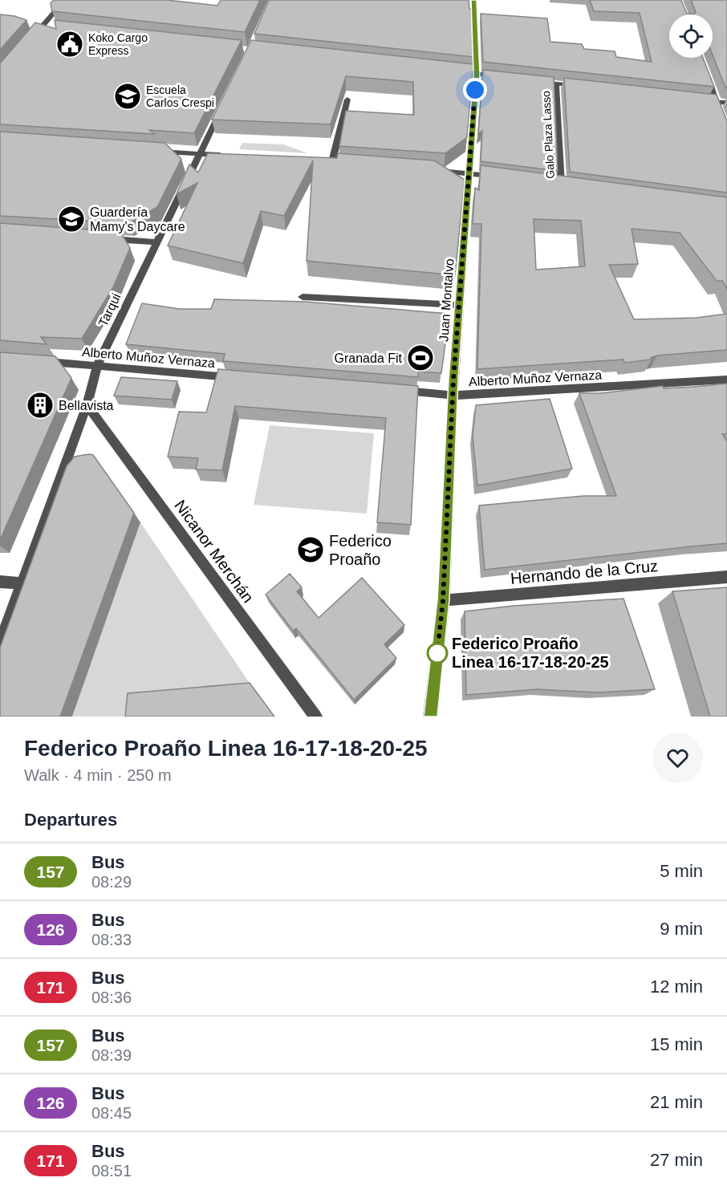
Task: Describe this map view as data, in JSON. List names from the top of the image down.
{
  "streets": {
    "street": [
      "Galo Plaza Lasso",
      "Juan Montalvo",
      "Tarqui",
      "Alberto Muñoz Vernaza",
      "Nicanor Merchán",
      "Hernando de la Cruz"
    ]
  },
  "crossings": [
    ["Juan Montalvo", "Alberto Muñoz Vernaza"],
    ["Juan Montalvo", "Hernando de la Cruz"],
    ["Tarqui", "Alberto Muñoz Vernaza"],
    ["Tarqui", "Nicanor Merchán"]
  ],
  "places": {
    "public building": ["Koko Cargo Express"],
    "school or university": ["Escuela Carlos Crespi", "Guardería Mamy's Daycare", "Federico Proaño"],
    "sports": ["Granada Fit"],
    "building": ["Bellavista"],
    "other": ["Federico Proaño Linea 16-17-18-20-25"]
  },
  "lines": ["bus line 157"],
  "page": {
    "heading": [
      ["Federico Proaño Linea 16-17-18-20-25", "Walk · 4 min · 250 m"],
      "Departures"
    ],
    "list": [
      {
        "mark": "157",
        "name": "Bus",
        "note": "08:29",
        "value": "5 min"
      },
      {
        "mark": "126",
        "name": "Bus",
        "note": "08:33",
        "value": "9 min"
      },
      {
        "mark": "171",
        "name": "Bus",
        "note": "08:36",
        "value": "12 min"
      },
      {
        "mark": "157",
        "name": "Bus",
        "note": "08:39",
        "value": "15 min"
      },
      {
        "mark": "126",
        "name": "Bus",
        "note": "08:45",
        "value": "21 min"
      },
      {
        "mark": "171",
        "name": "Bus",
        "note": "08:51",
        "value": "27 min"
      }
    ]
  }
}
